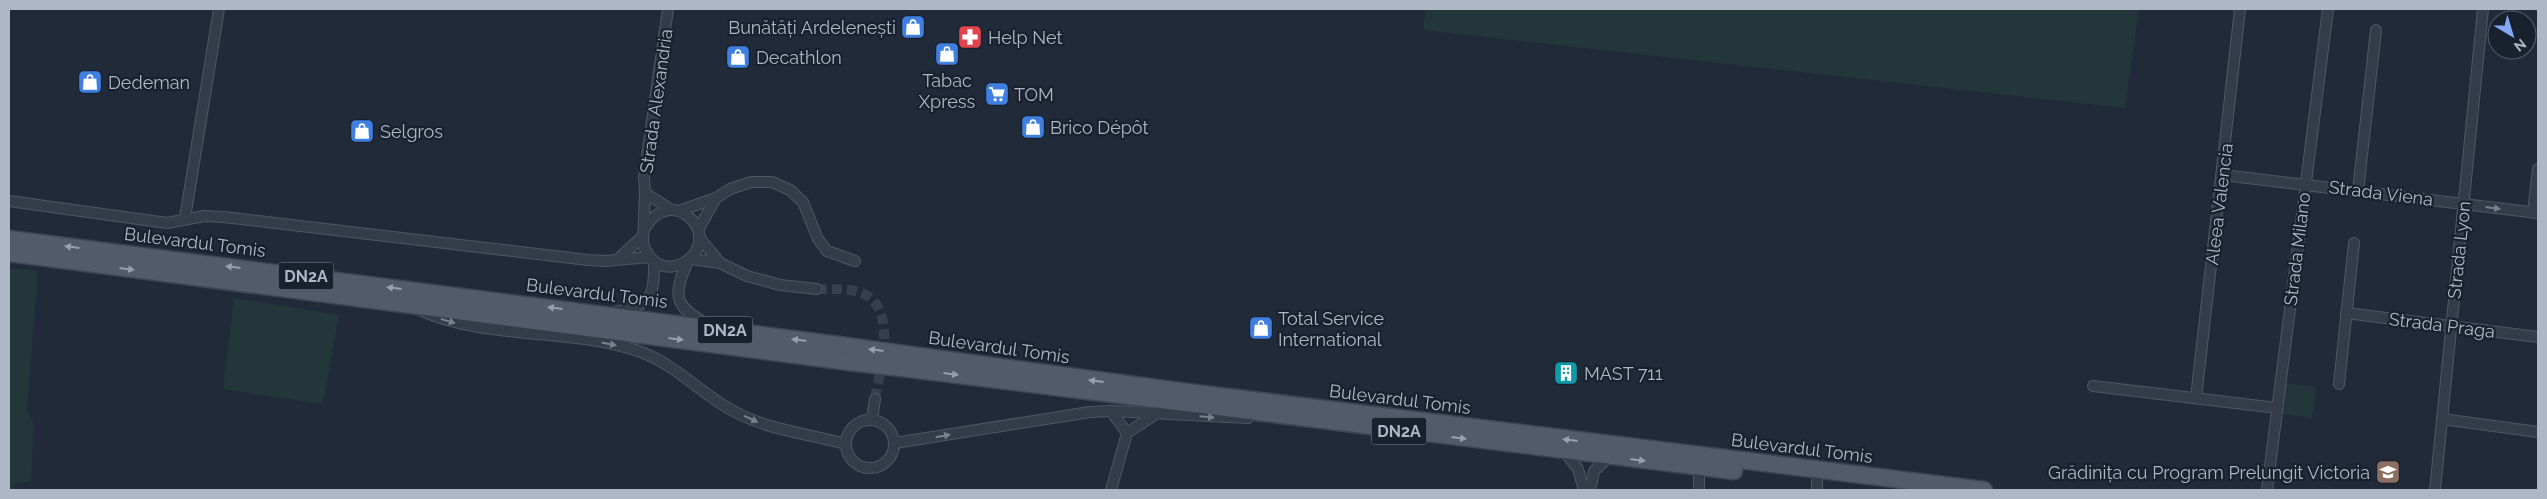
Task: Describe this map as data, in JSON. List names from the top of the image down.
{
  "streets": {
    "main road": ["Bulevardul Tomis", "DN2A"],
    "street": [
      "Strada Alexandria",
      "Strada Viena",
      "Aleea Valencia",
      "Strada Milano",
      "Strada Lyon",
      "Strada Praga"
    ]
  },
  "crossings": [
    ["Strada Viena", "Aleea Valencia"],
    ["Strada Viena", "Strada Milano"],
    ["Strada Viena", "Strada Lyon"],
    ["Strada Lyon", "Strada Praga"]
  ],
  "places": {
    "shop": [
      "Bunătăți Ardelenești",
      "Tabac Xpress",
      "Decathlon",
      "Dedeman",
      "Brico Dépôt",
      "Selgros",
      "Total Service International"
    ],
    "pharmacy": ["Help Net"],
    "supermarket": ["TOM"],
    "building": ["MAST 711"],
    "school or university": ["Grădinița cu Program Prelungit Victoria"]
  },
  "north": "bottom right"
}
